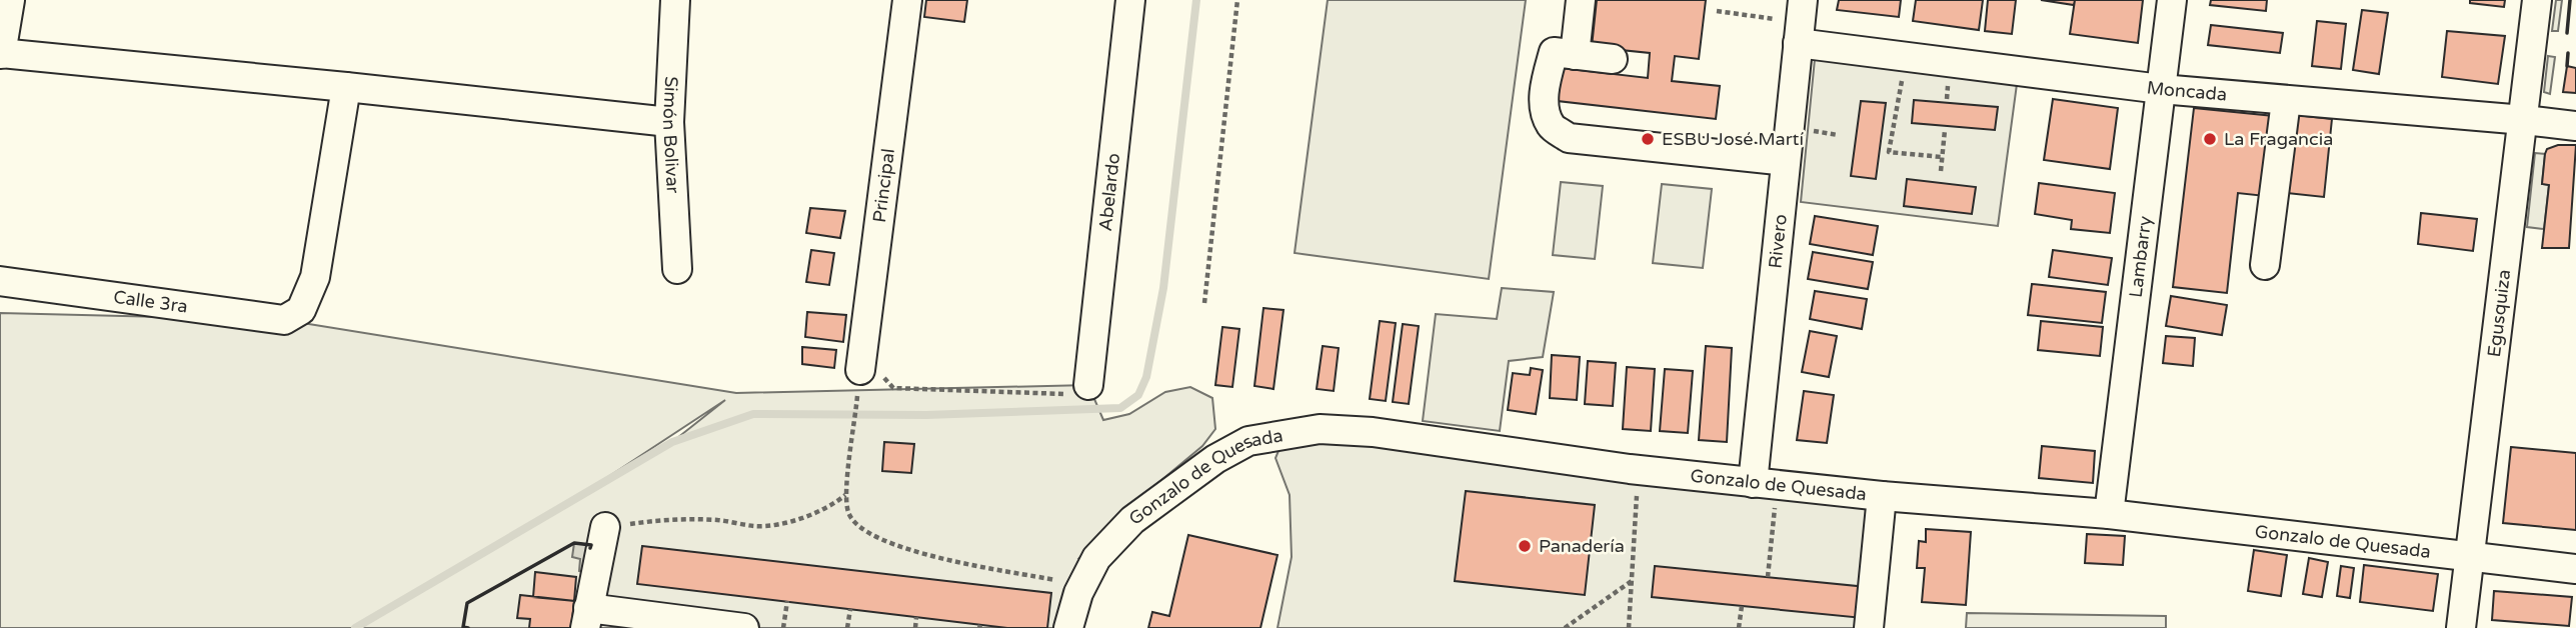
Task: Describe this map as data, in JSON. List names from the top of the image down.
{
  "streets": {
    "street": [
      "Moncada",
      "Simón Bolivar",
      "Principal",
      "Abelardo",
      "Rivero",
      "Lambarry",
      "Calle 3ra",
      "Egusquiza",
      "Gonzalo de Quesada"
    ]
  },
  "crossings": [
    ["Moncada", "Rivero"],
    ["Moncada", "Lambarry"],
    ["Moncada", "Egusquiza"],
    ["Rivero", "Gonzalo de Quesada"],
    ["Lambarry", "Gonzalo de Quesada"],
    ["Egusquiza", "Gonzalo de Quesada"]
  ],
  "places": ["ESBU José Martí", "La Fragancia", "Panadería"]
}
